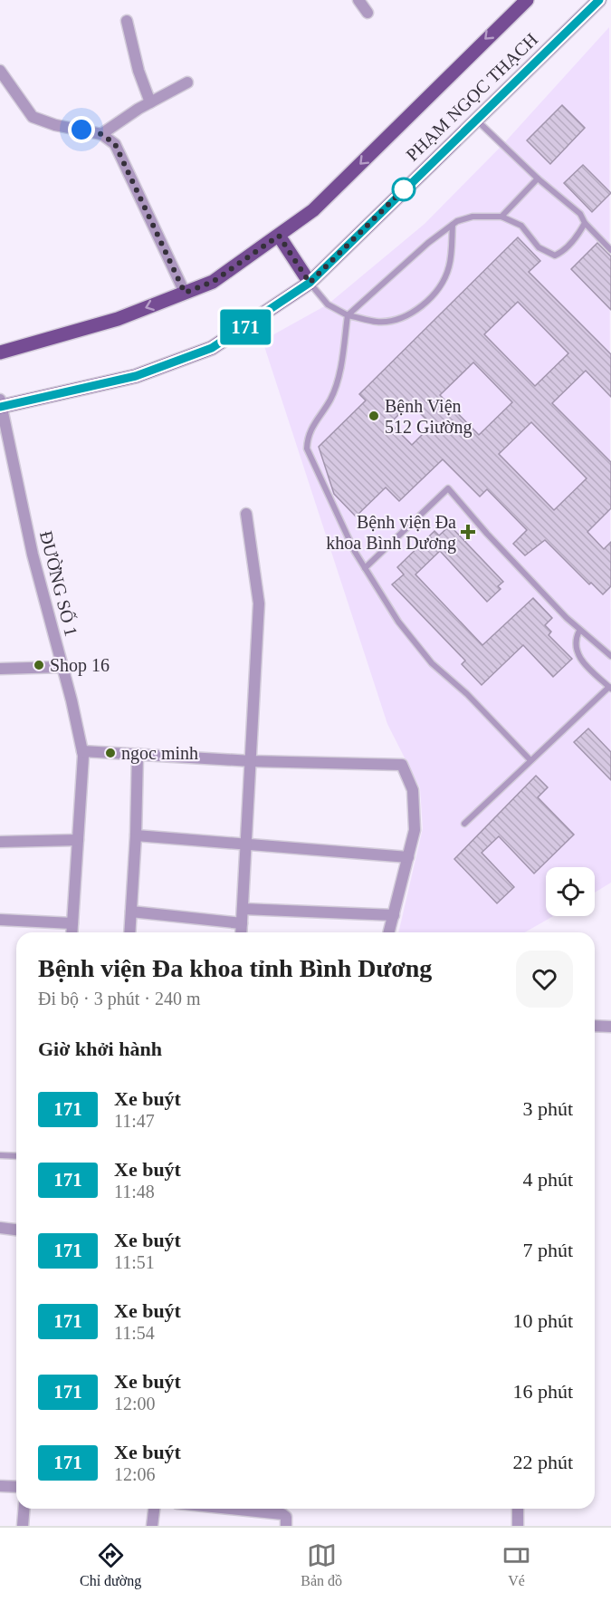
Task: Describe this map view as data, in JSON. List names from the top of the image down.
{
  "streets": {
    "main road": ["PHẠM NGỌC THẠCH"],
    "street": ["ĐƯỜNG SỐ 1"]
  },
  "crossings": [
    ["PHẠM NGỌC THẠCH", "ĐƯỜNG SỐ 1"]
  ],
  "places": {
    "other": ["Bệnh Viện 512 Giường", "Shop 16", "ngoc minh"],
    "health": ["Bệnh viện Đa khoa Bình Dương"]
  },
  "lines": ["bus line 171"],
  "page": {
    "on_map": "171",
    "heading": [
      ["Bệnh viện Đa khoa tỉnh Bình Dương", "Đi bộ · 3 phút · 240 m"],
      "Giờ khởi hành"
    ],
    "list": [
      {
        "mark": "171",
        "name": "Xe buýt",
        "note": "11:47",
        "value": "3 phút"
      },
      {
        "mark": "171",
        "name": "Xe buýt",
        "note": "11:48",
        "value": "4 phút"
      },
      {
        "mark": "171",
        "name": "Xe buýt",
        "note": "11:51",
        "value": "7 phút"
      },
      {
        "mark": "171",
        "name": "Xe buýt",
        "note": "11:54",
        "value": "10 phút"
      },
      {
        "mark": "171",
        "name": "Xe buýt",
        "note": "12:00",
        "value": "16 phút"
      },
      {
        "mark": "171",
        "name": "Xe buýt",
        "note": "12:06",
        "value": "22 phút"
      }
    ],
    "tabs": ["Chỉ đường", "Bản đồ", "Vé"]
  }
}
